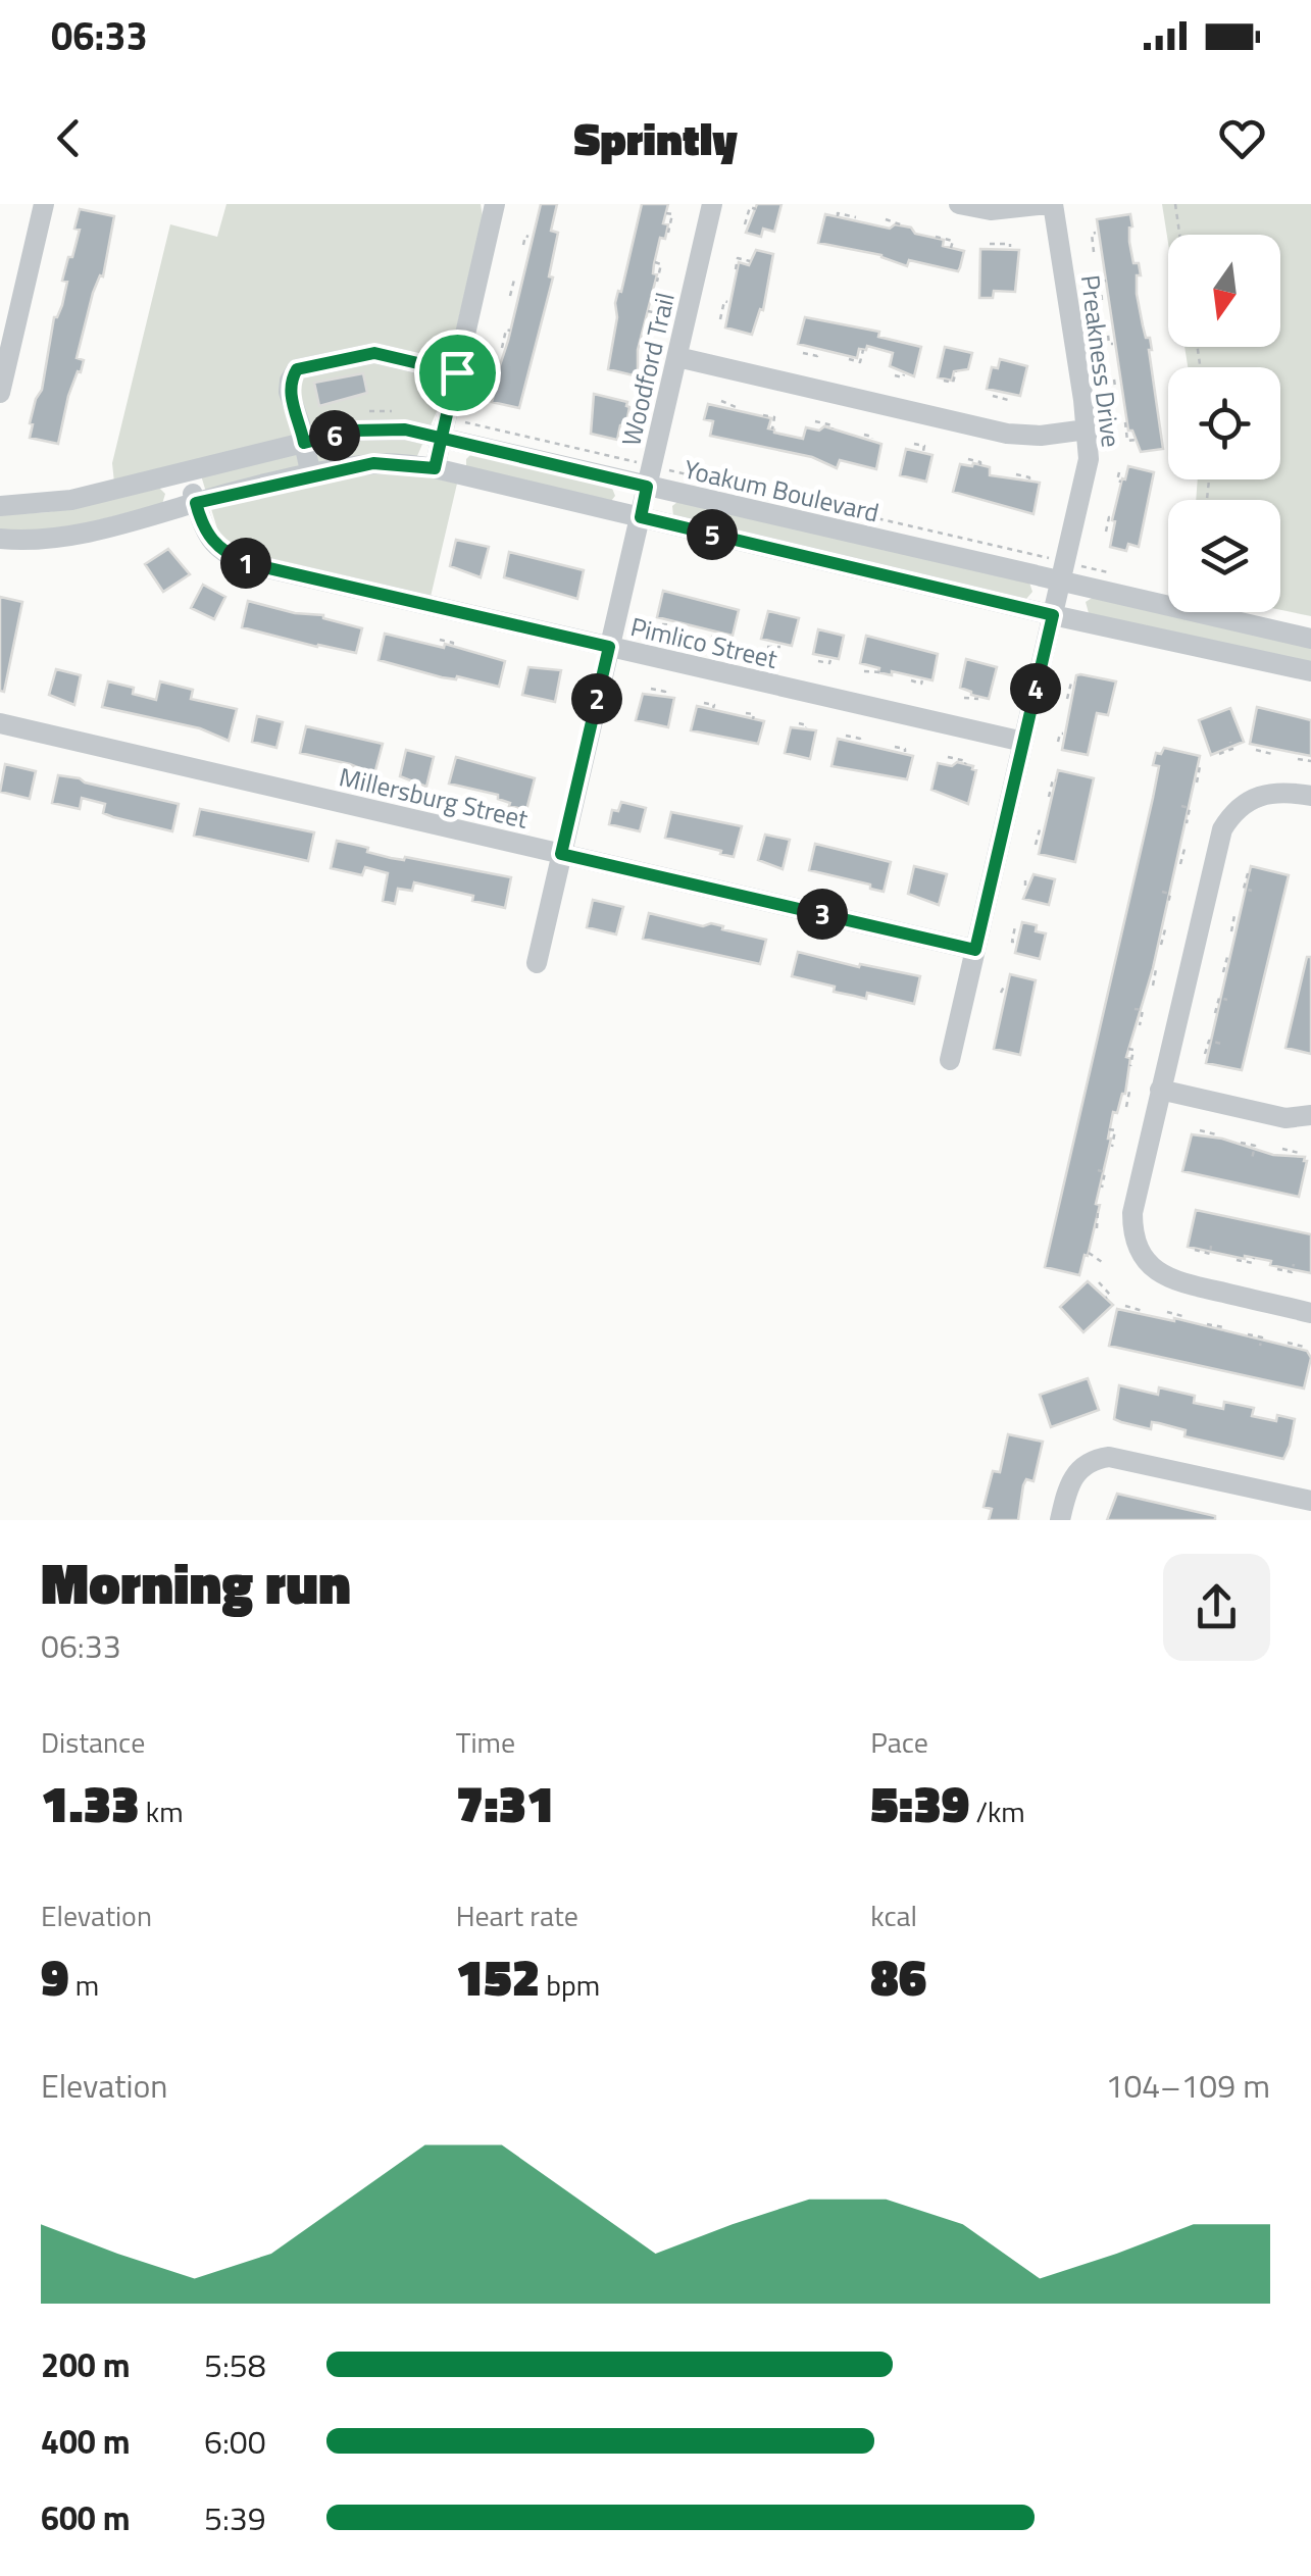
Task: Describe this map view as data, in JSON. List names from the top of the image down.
{
  "streets": {
    "street": [
      "Preakness Drive",
      "Woodford Trail",
      "Yoakum Boulevard",
      "Pimlico Street",
      "Millersburg Street"
    ]
  },
  "crossings": [
    ["Preakness Drive", "Yoakum Boulevard"],
    ["Preakness Drive", "Pimlico Street"],
    ["Preakness Drive", "Millersburg Street"],
    ["Woodford Trail", "Yoakum Boulevard"],
    ["Woodford Trail", "Pimlico Street"],
    ["Woodford Trail", "Millersburg Street"],
    ["Yoakum Boulevard", "Pimlico Street"]
  ],
  "north": "bottom",
  "page": {
    "status": "06:33",
    "header": "Sprintly",
    "pins": [
      "6",
      "5",
      "1",
      "4",
      "2",
      "3"
    ],
    "heading": ["Morning run", "06:33"],
    "stats": [
      ["Distance", "1.33 km"],
      ["Time", "7:31"],
      ["Pace", "5:39 /km"],
      ["Elevation", "9 m"],
      ["Heart rate", "152 bpm"],
      ["kcal", "86"]
    ],
    "chart": ["Elevation", "104–109 m"],
    "list": [
      {
        "name": "200 m",
        "note": "5:58"
      },
      {
        "name": "400 m",
        "note": "6:00"
      },
      {
        "name": "600 m",
        "note": "5:39"
      }
    ]
  }
}
